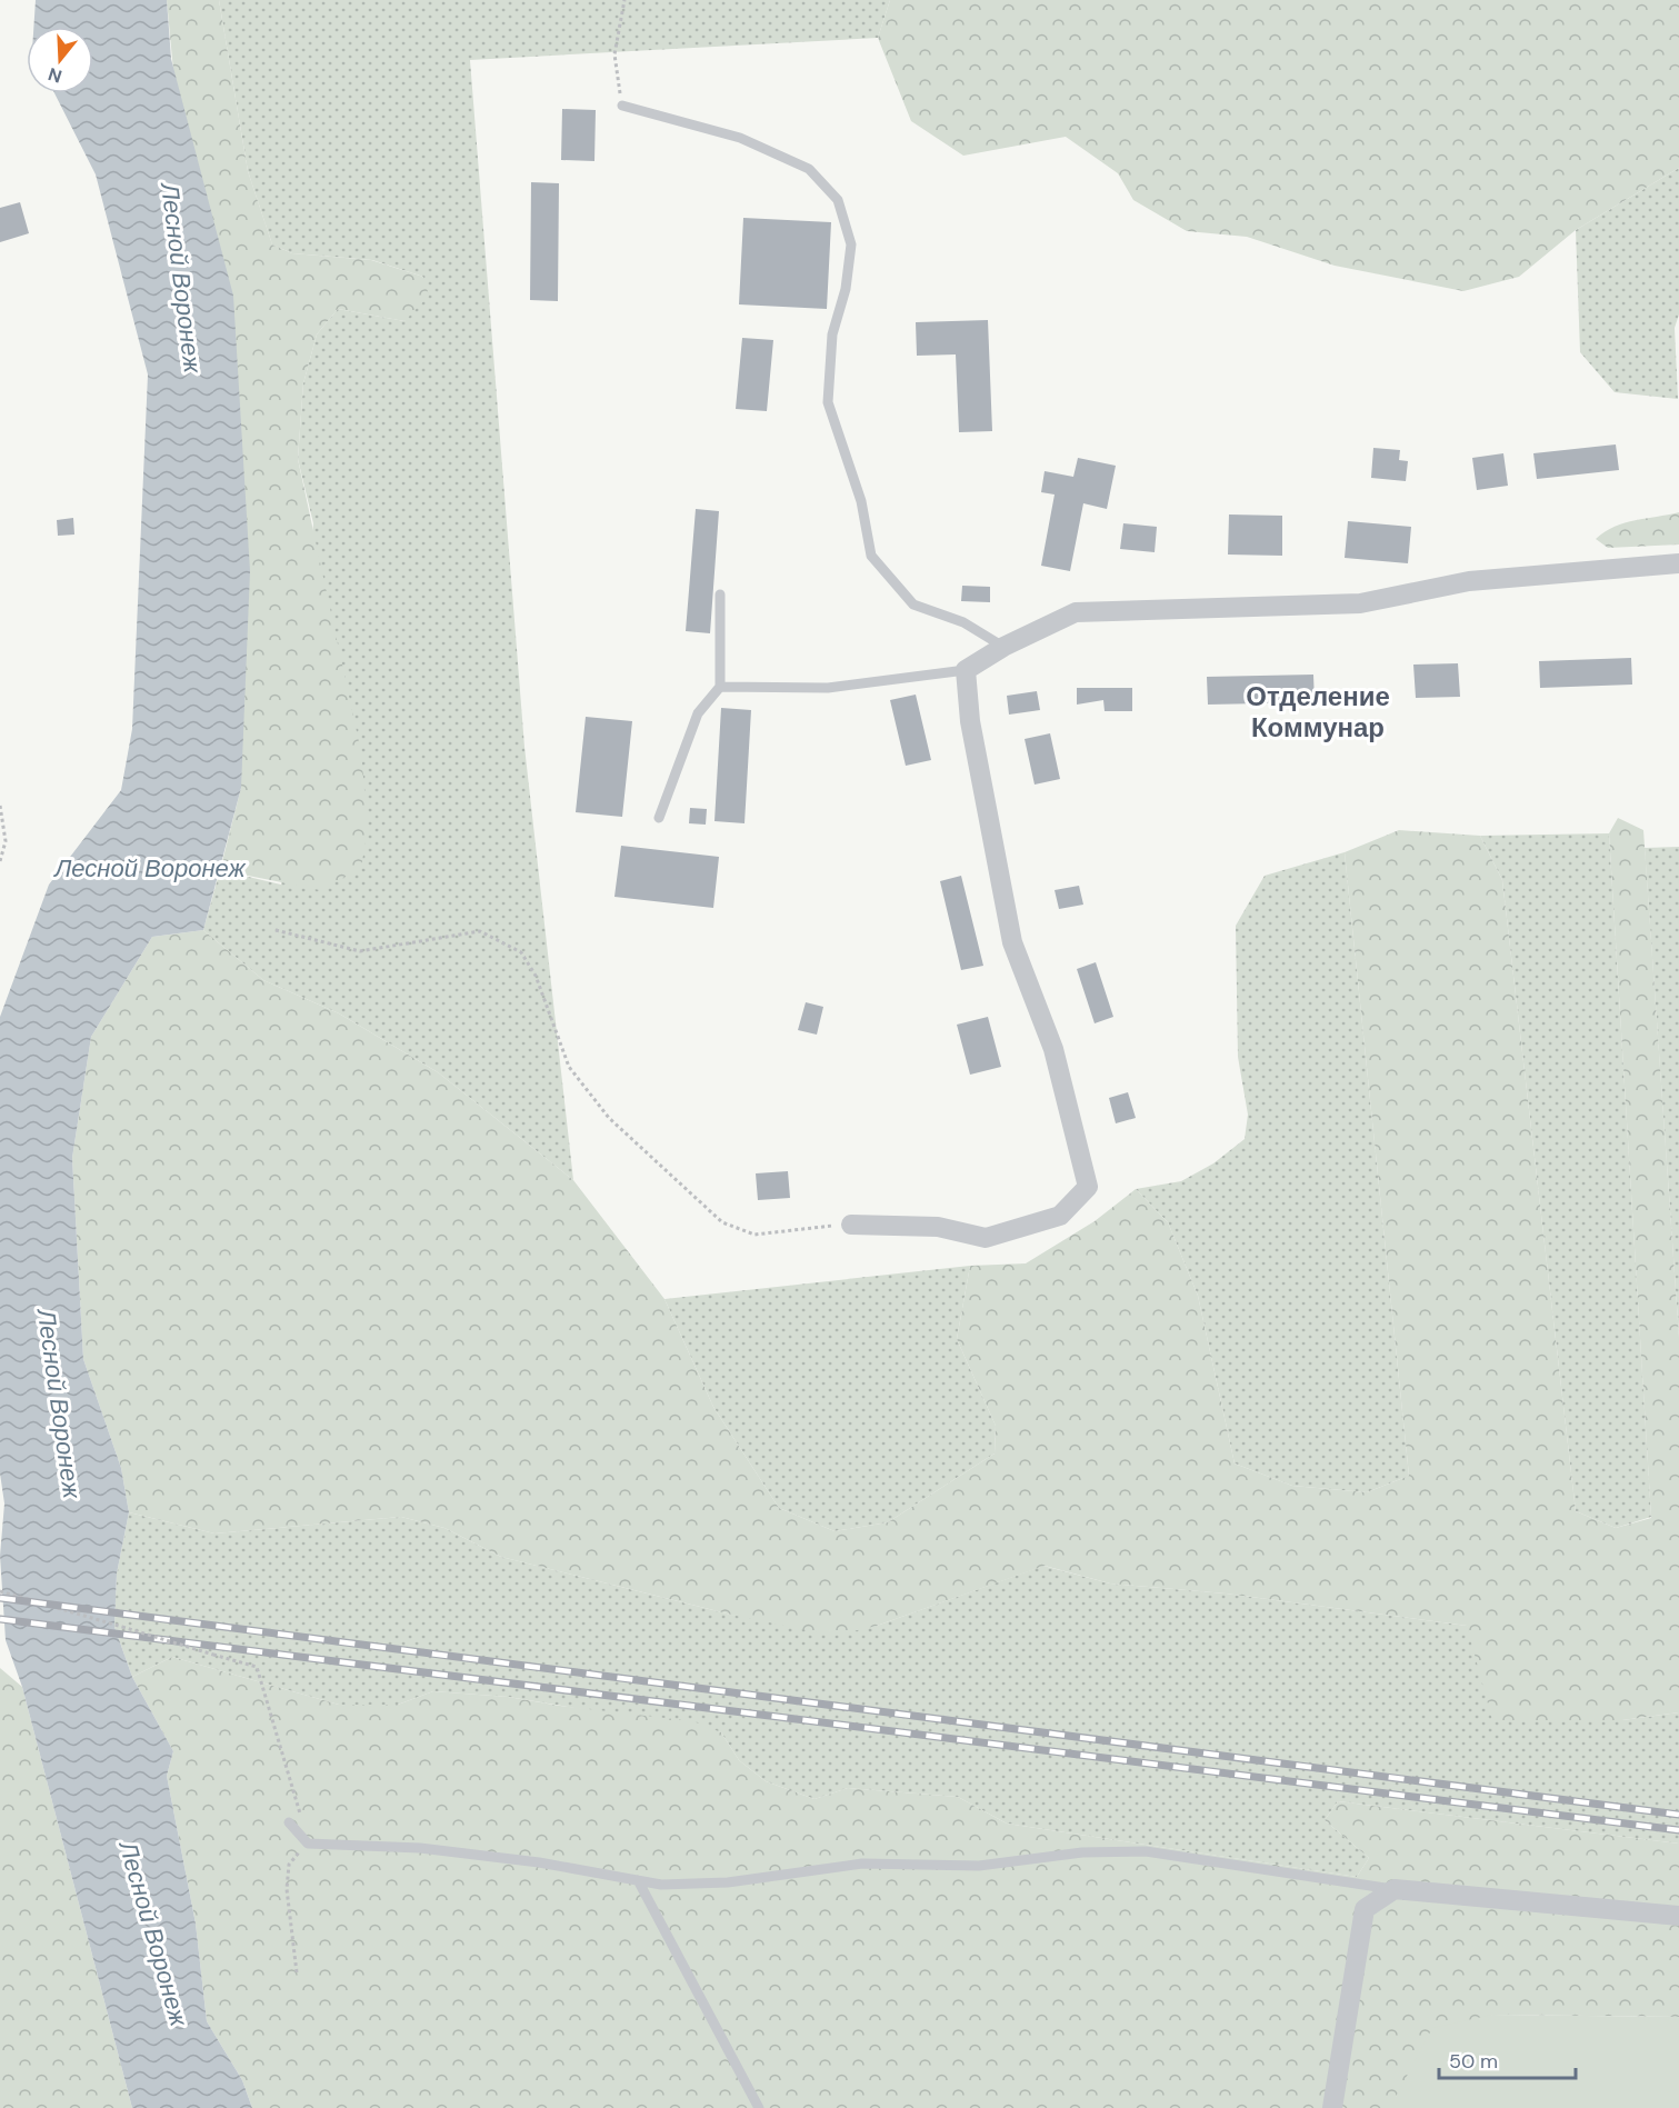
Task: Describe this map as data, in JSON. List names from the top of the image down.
{
  "districts": ["Отделение Коммунар"],
  "water": ["Лесной Воронеж"],
  "scale_bar": "50 m",
  "north": "bottom"
}
